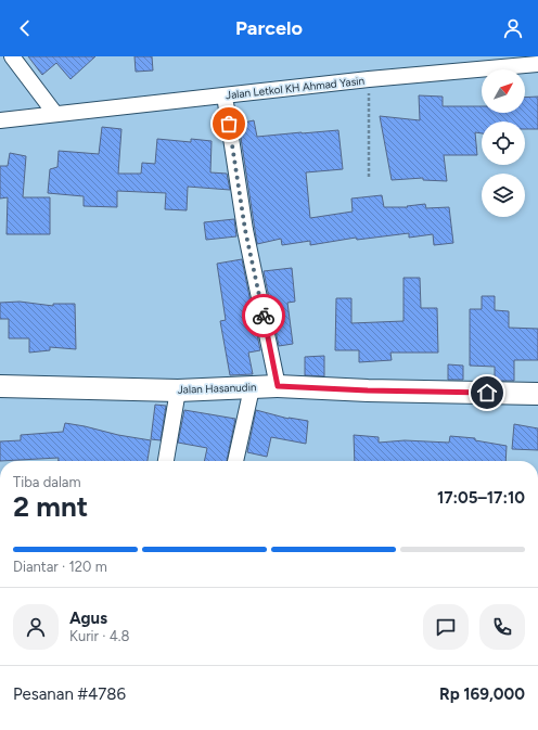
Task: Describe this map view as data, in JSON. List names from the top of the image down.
{
  "streets": {
    "main road": ["Jalan Hasanudin"],
    "street": ["Jalan Letkol KH Ahmad Yasin"]
  },
  "north": "top right",
  "page": {
    "header": "Parcelo",
    "heading": ["2 mnt", "Tiba dalam", "17:05–17:10"],
    "panel": [
      "Agus",
      "Kurir · 4.8",
      "Pesanan #4786",
      "Rp 169,000"
    ],
    "bar": "Diantar · 120 m"
  }
}
